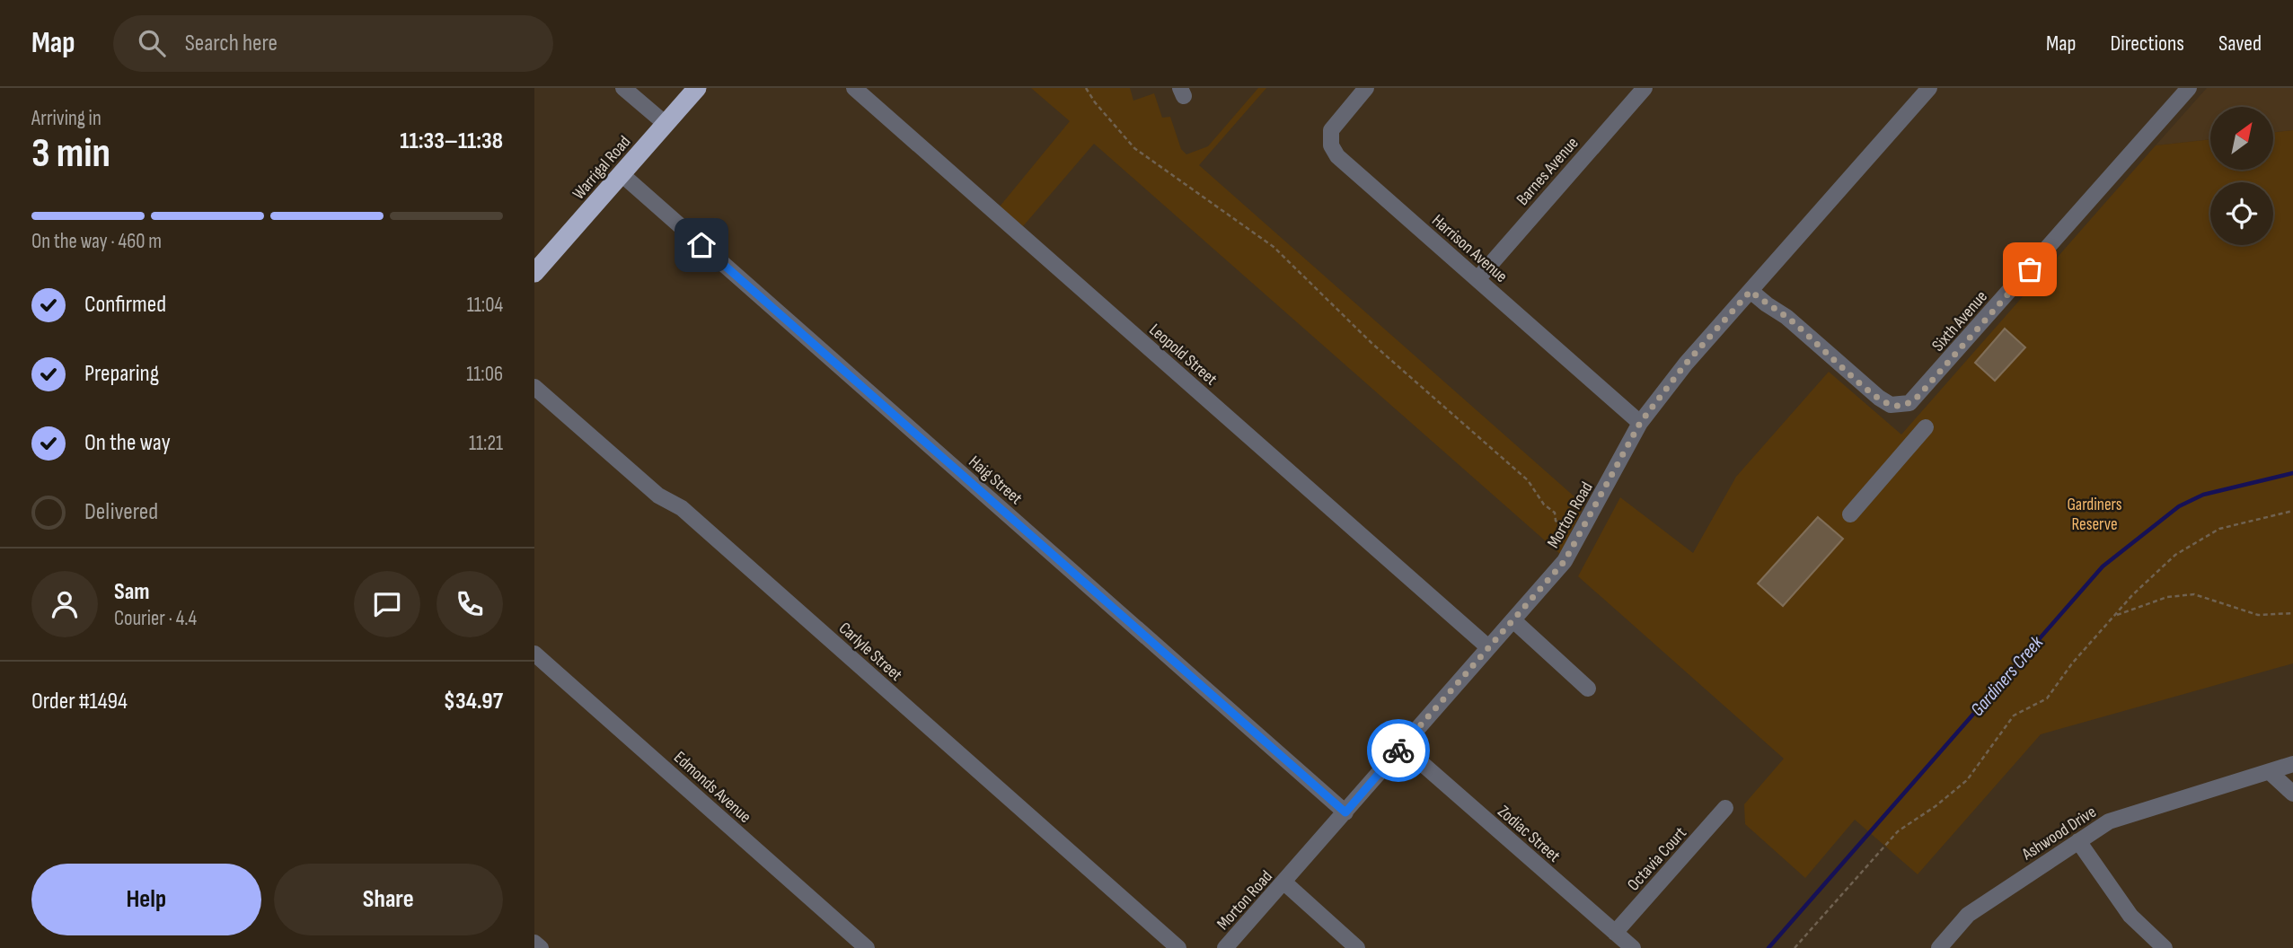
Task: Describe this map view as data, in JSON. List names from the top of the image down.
{
  "streets": {
    "highway": ["Warrigal Road"],
    "street": [
      "Barnes Avenue",
      "Harrison Avenue",
      "Sixth Avenue",
      "Leopold Street",
      "Haig Street",
      "Morton Road",
      "Carlyle Street",
      "Edmonds Avenue",
      "Ashwood Drive",
      "Zodiac Street",
      "Octavia Court"
    ]
  },
  "crossings": [
    ["Warrigal Road", "Haig Street"],
    ["Barnes Avenue", "Harrison Avenue"],
    ["Harrison Avenue", "Morton Road"],
    ["Sixth Avenue", "Morton Road"],
    ["Leopold Street", "Morton Road"],
    ["Haig Street", "Morton Road"],
    ["Morton Road", "Zodiac Street"],
    ["Zodiac Street", "Octavia Court"]
  ],
  "water": ["Gardiners Creek"],
  "parks": ["Gardiners Reserve"],
  "north": "top right",
  "page": {
    "header": "Map",
    "search": "Search here",
    "nav": ["Map", "Directions", "Saved"],
    "heading": ["3 min", "Arriving in", "11:33–11:38"],
    "panel": [
      "Sam",
      "Courier · 4.4",
      "Order #1494",
      "$34.97"
    ],
    "bar": "On the way · 460 m",
    "list": [
      ["Confirmed", "11:04"],
      ["Preparing", "11:06"],
      ["On the way", "11:21"],
      "Delivered"
    ],
    "buttons": ["Help", "Share"]
  }
}
